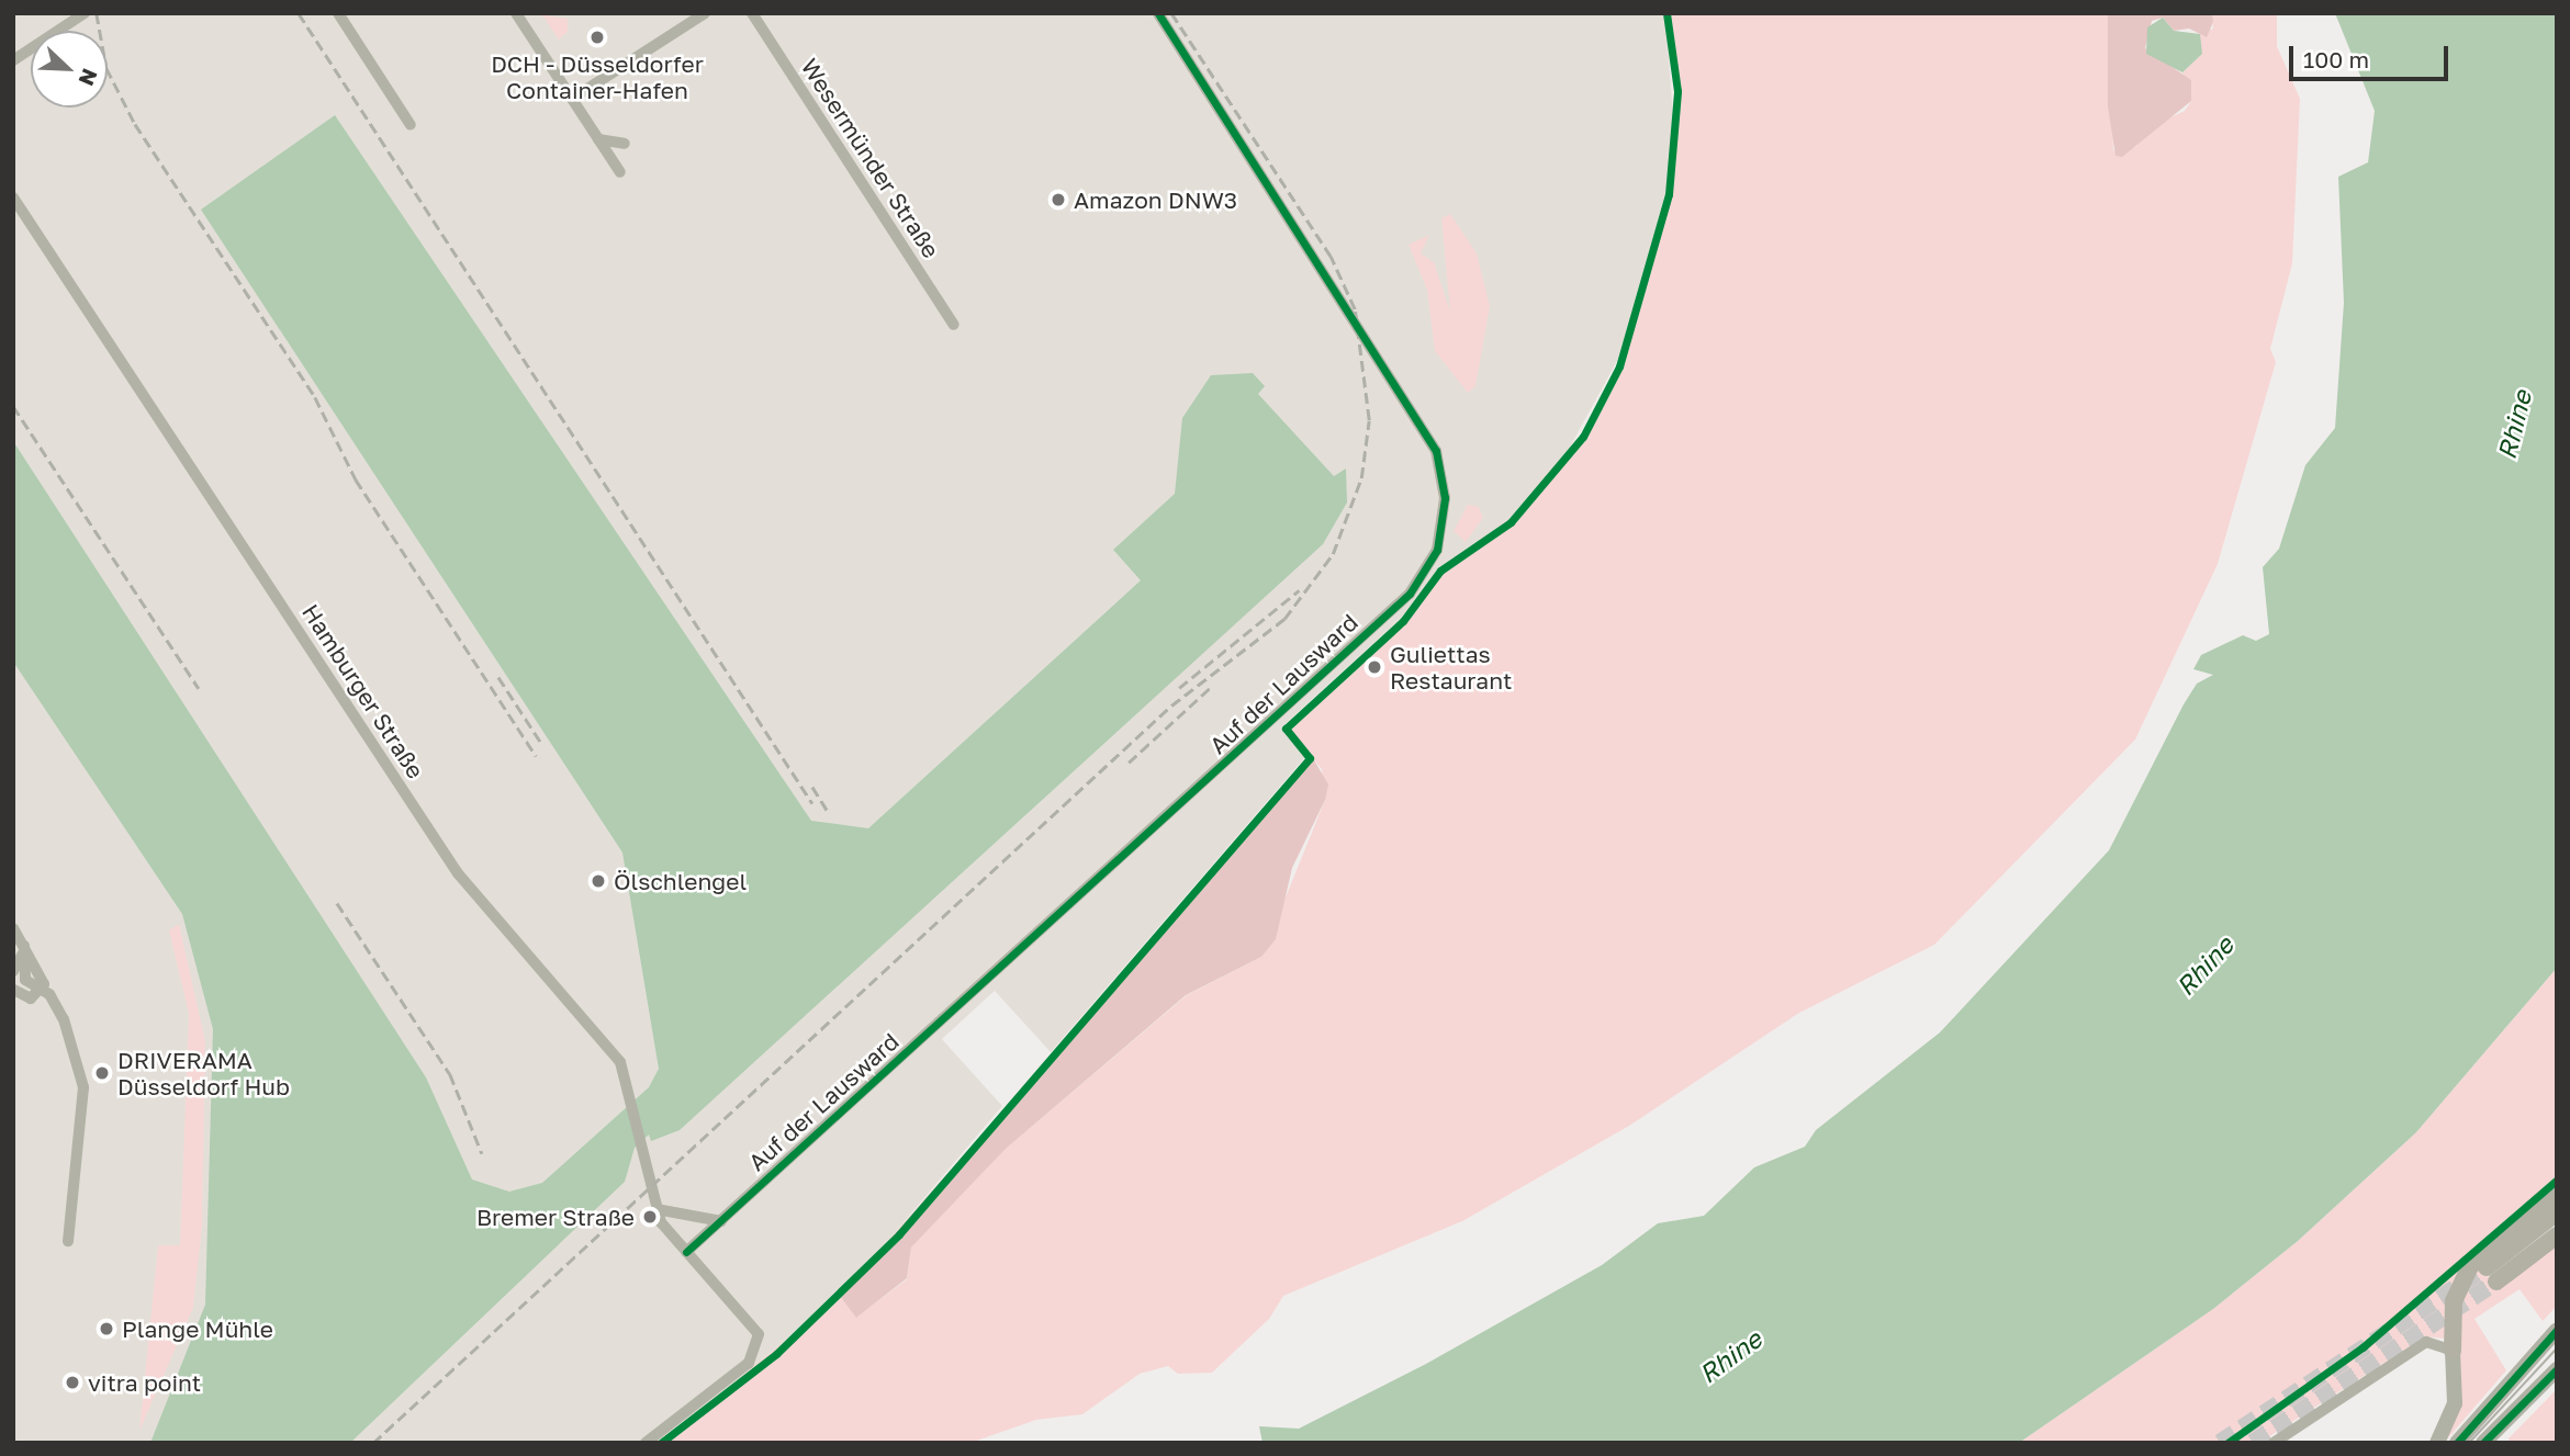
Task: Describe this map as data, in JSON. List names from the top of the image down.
{
  "streets": {
    "street": ["Wesermünder Straße", "Auf der Lausward", "Hamburger Straße"]
  },
  "crossings": [
    ["Auf der Lausward", "Hamburger Straße"]
  ],
  "water": ["Rhine"],
  "places": [
    "DCH - Düsseldorfer Container-Hafen",
    "Amazon DNW3",
    "Guliettas Restaurant",
    "Ölschlengel",
    "DRIVERAMA Düsseldorf Hub",
    "Bremer Straße",
    "Plange Mühle",
    "vitra point"
  ],
  "scale_bar": "100 m",
  "north": "bottom right"
}
